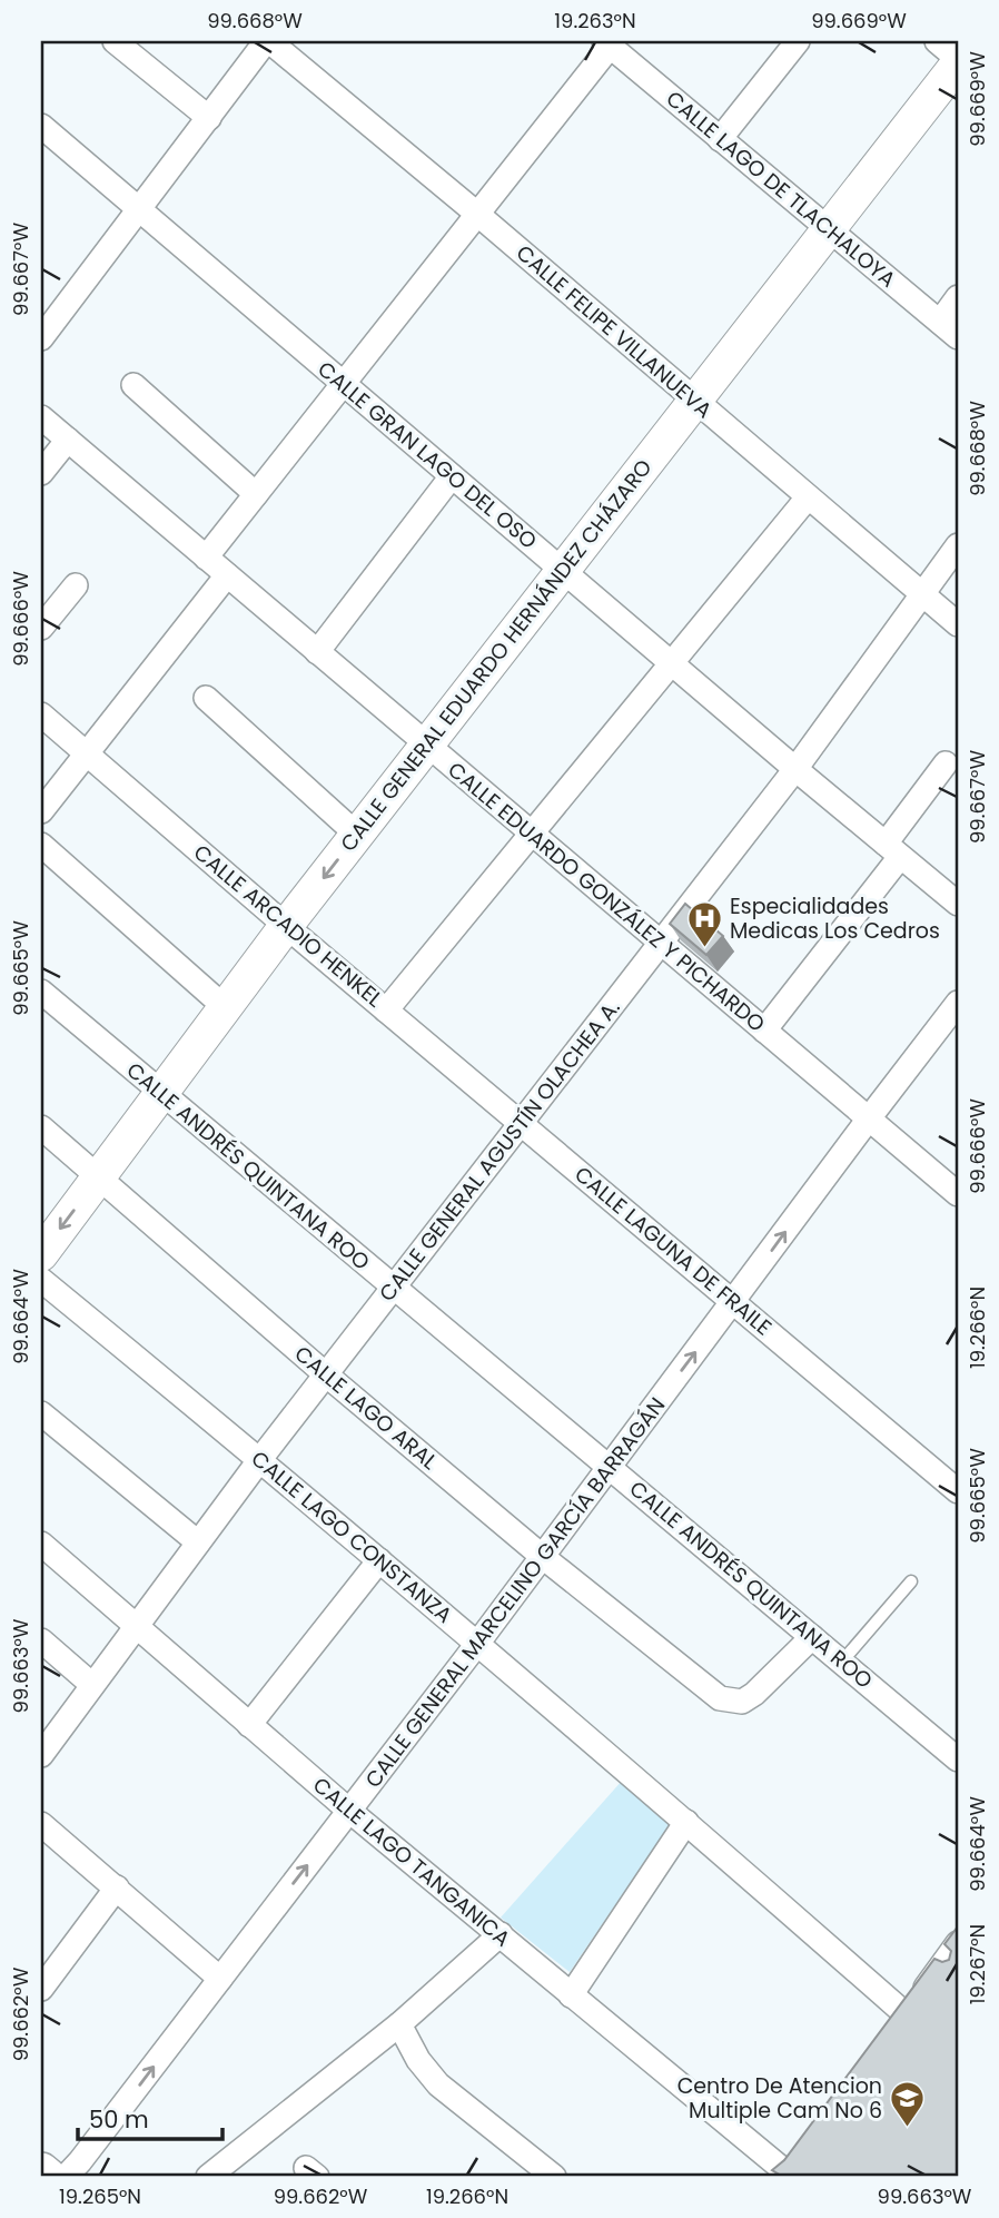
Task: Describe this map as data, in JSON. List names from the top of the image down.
{
  "streets": {
    "main road": ["CALLE GENERAL EDUARDO HERNÁNDEZ CHÁZARO"],
    "street": [
      "CALLE LAGO DE TLACHALOYA",
      "CALLE FELIPE VILLANUEVA",
      "CALLE GRAN LAGO DEL OSO",
      "CALLE EDUARDO GONZÁLEZ Y PICHARDO",
      "CALLE ARCADIO HENKEL",
      "CALLE GENERAL AGUSTÍN OLACHEA A.",
      "CALLE ANDRÉS QUINTANA ROO",
      "CALLE LAGUNA DE FRAILE",
      "CALLE LAGO ARAL",
      "CALLE LAGO CONSTANZA",
      "CALLE GENERAL MARCELINO GARCÍA BARRAGÁN",
      "CALLE LAGO TANGANICA"
    ]
  },
  "crossings": [
    ["CALLE LAGO DE TLACHALOYA", "CALLE GENERAL EDUARDO HERNÁNDEZ CHÁZARO"],
    ["CALLE FELIPE VILLANUEVA", "CALLE GENERAL EDUARDO HERNÁNDEZ CHÁZARO"],
    ["CALLE FELIPE VILLANUEVA", "CALLE ARCADIO HENKEL"],
    ["CALLE FELIPE VILLANUEVA", "CALLE GENERAL AGUSTÍN OLACHEA A."],
    ["CALLE GRAN LAGO DEL OSO", "CALLE GENERAL EDUARDO HERNÁNDEZ CHÁZARO"],
    ["CALLE GRAN LAGO DEL OSO", "CALLE ARCADIO HENKEL"],
    ["CALLE GRAN LAGO DEL OSO", "CALLE GENERAL AGUSTÍN OLACHEA A."],
    ["CALLE GENERAL EDUARDO HERNÁNDEZ CHÁZARO", "CALLE EDUARDO GONZÁLEZ Y PICHARDO"],
    ["CALLE GENERAL EDUARDO HERNÁNDEZ CHÁZARO", "CALLE ARCADIO HENKEL"],
    ["CALLE GENERAL EDUARDO HERNÁNDEZ CHÁZARO", "CALLE ANDRÉS QUINTANA ROO"],
    ["CALLE GENERAL EDUARDO HERNÁNDEZ CHÁZARO", "CALLE LAGO ARAL"],
    ["CALLE EDUARDO GONZÁLEZ Y PICHARDO", "CALLE ARCADIO HENKEL"],
    ["CALLE EDUARDO GONZÁLEZ Y PICHARDO", "CALLE GENERAL AGUSTÍN OLACHEA A."],
    ["CALLE EDUARDO GONZÁLEZ Y PICHARDO", "CALLE GENERAL MARCELINO GARCÍA BARRAGÁN"],
    ["CALLE ARCADIO HENKEL", "CALLE LAGUNA DE FRAILE"],
    ["CALLE GENERAL AGUSTÍN OLACHEA A.", "CALLE ANDRÉS QUINTANA ROO"],
    ["CALLE GENERAL AGUSTÍN OLACHEA A.", "CALLE LAGUNA DE FRAILE"],
    ["CALLE GENERAL AGUSTÍN OLACHEA A.", "CALLE LAGO ARAL"],
    ["CALLE GENERAL AGUSTÍN OLACHEA A.", "CALLE LAGO CONSTANZA"],
    ["CALLE GENERAL AGUSTÍN OLACHEA A.", "CALLE LAGO TANGANICA"],
    ["CALLE ANDRÉS QUINTANA ROO", "CALLE LAGO ARAL"],
    ["CALLE ANDRÉS QUINTANA ROO", "CALLE GENERAL MARCELINO GARCÍA BARRAGÁN"],
    ["CALLE LAGUNA DE FRAILE", "CALLE GENERAL MARCELINO GARCÍA BARRAGÁN"],
    ["CALLE LAGO ARAL", "CALLE GENERAL MARCELINO GARCÍA BARRAGÁN"],
    ["CALLE LAGO CONSTANZA", "CALLE GENERAL MARCELINO GARCÍA BARRAGÁN"],
    ["CALLE GENERAL MARCELINO GARCÍA BARRAGÁN", "CALLE LAGO TANGANICA"]
  ],
  "places": {
    "hospital": ["Especialidades Medicas Los Cedros"],
    "school or university": ["Centro De Atencion Multiple Cam No 6"]
  },
  "scale_bar": "50 m",
  "coordinates": [
    "99.668°W",
    "19.263°N",
    "99.669°W",
    "99.667°W",
    "99.666°W",
    "99.665°W",
    "99.664°W",
    "19.266°N",
    "99.663°W",
    "19.267°N",
    "99.662°W",
    "19.265°N"
  ]
}
